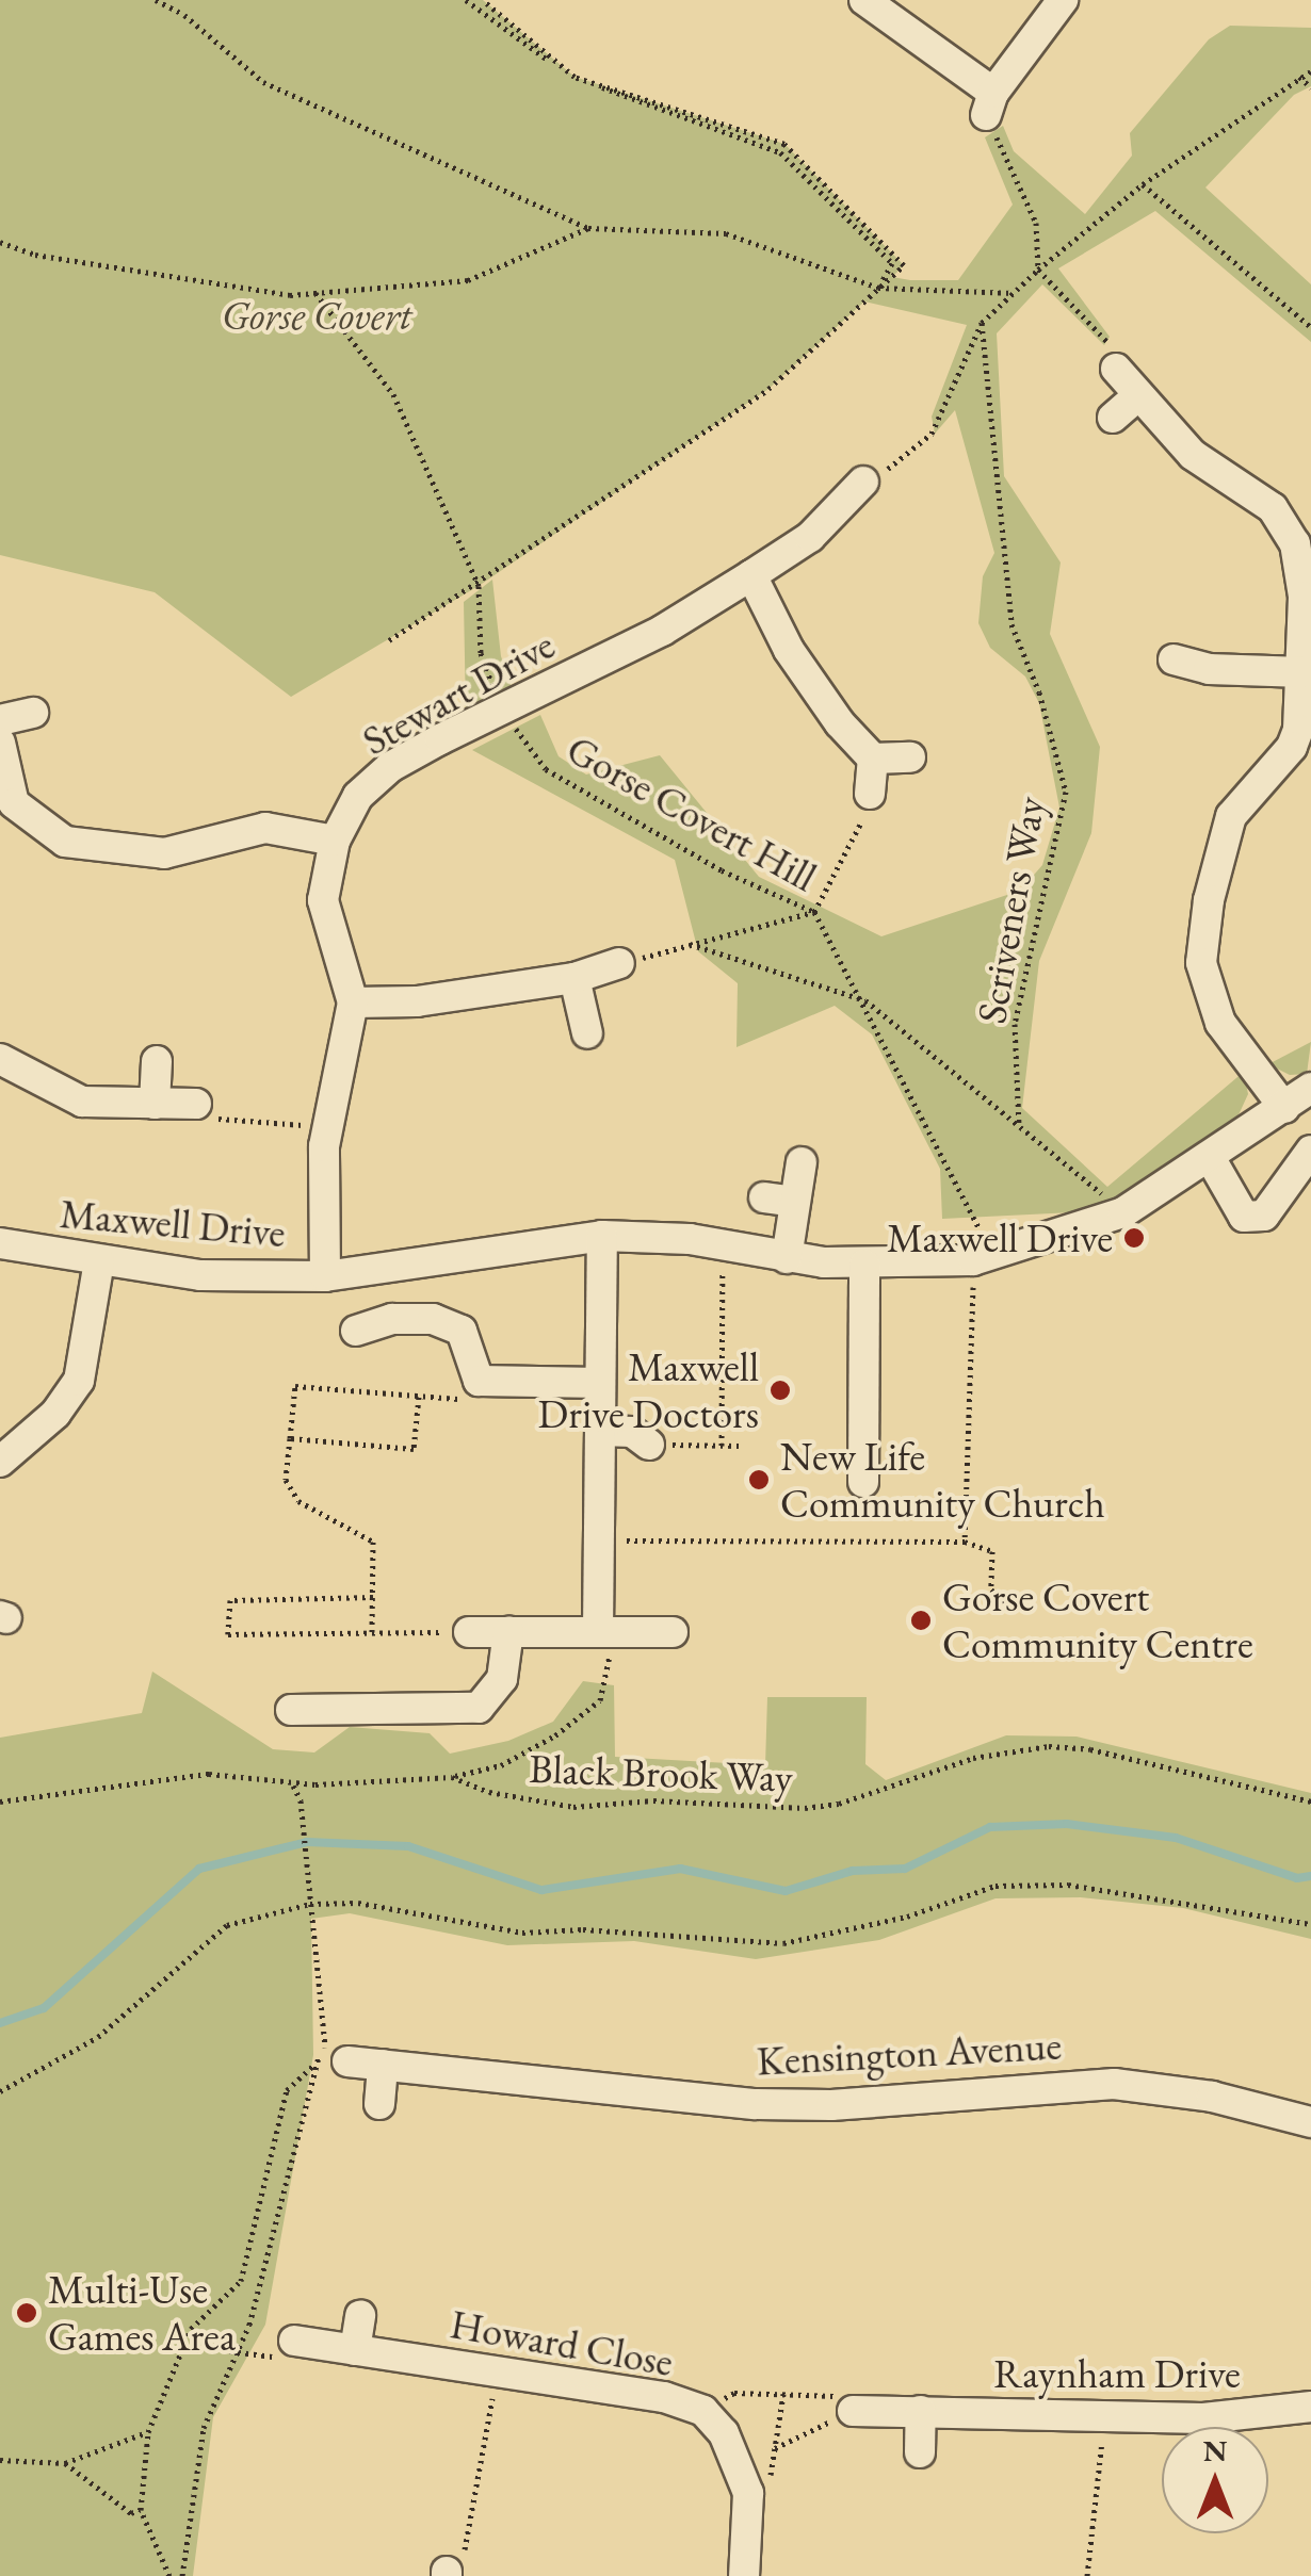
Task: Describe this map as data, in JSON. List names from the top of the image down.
{
  "streets": {
    "street": [
      "Stewart Drive",
      "Maxwell Drive",
      "Kensington Avenue",
      "Howard Close",
      "Raynham Drive"
    ],
    "path": ["Gorse Covert Hill", "Scriveners Way", "Black Brook Way"]
  },
  "crossings": [
    ["Stewart Drive", "Gorse Covert Hill"],
    ["Stewart Drive", "Maxwell Drive"],
    ["Gorse Covert Hill", "Maxwell Drive"]
  ],
  "parks": ["Gorse Covert"],
  "places": [
    "Maxwell Drive",
    "Maxwell Drive Doctors",
    "New Life Community Church",
    "Gorse Covert Community Centre",
    "Multi-Use Games Area"
  ],
  "north": "top"
}
